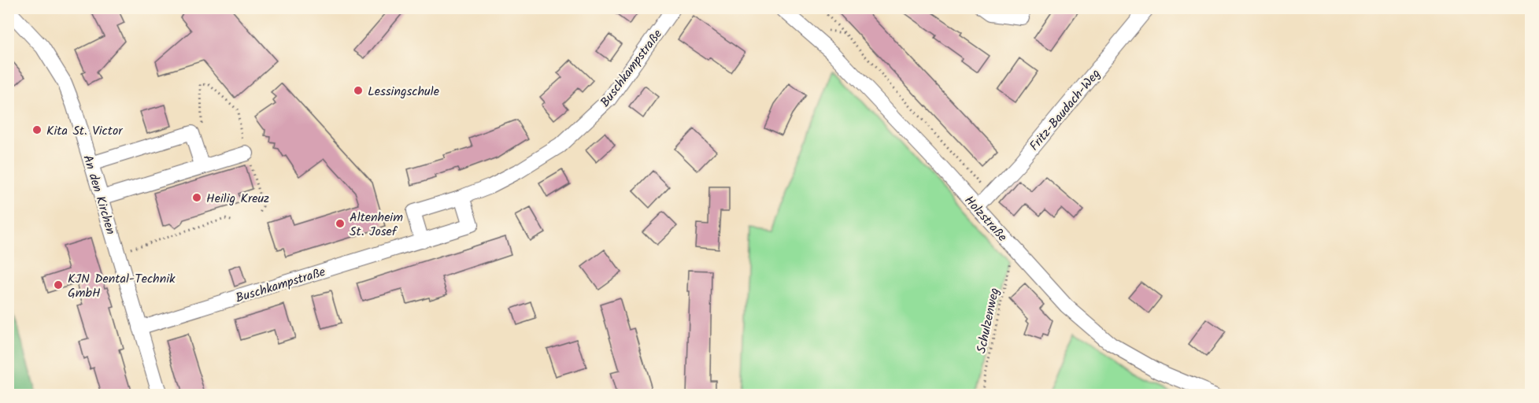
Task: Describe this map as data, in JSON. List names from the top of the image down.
{
  "streets": {
    "street": [
      "Buschkampstraße",
      "Fritz-Baudach-Weg",
      "An den Kirchen",
      "Holzstraße"
    ],
    "path": ["Schulzenweg"]
  },
  "crossings": [
    ["Buschkampstraße", "An den Kirchen"],
    ["Fritz-Baudach-Weg", "Holzstraße"],
    ["Holzstraße", "Schulzenweg"]
  ],
  "places": [
    "Lessingschule",
    "Kita St. Victor",
    "Heilig Kreuz",
    "Altenheim St. Josef",
    "KJN Dental-Technik GmbH"
  ]
}
